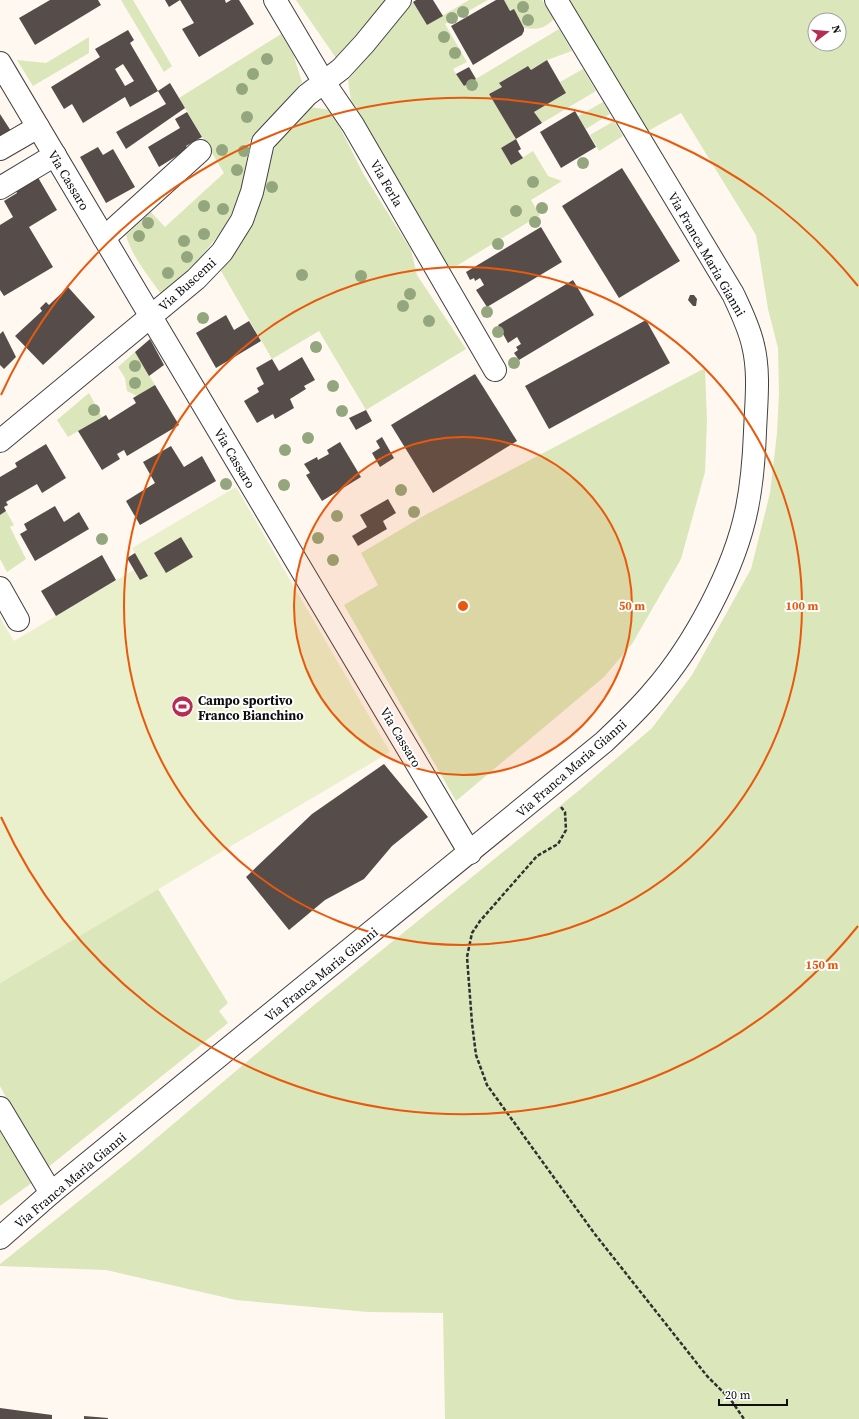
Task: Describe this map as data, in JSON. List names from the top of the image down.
{
  "streets": {
    "street": [
      "Via Cassaro",
      "Via Ferla",
      "Via Franca Maria Gianni",
      "Via Buscemi"
    ]
  },
  "crossings": [
    ["Via Cassaro", "Via Franca Maria Gianni"],
    ["Via Cassaro", "Via Buscemi"],
    ["Via Ferla", "Via Buscemi"]
  ],
  "places": {
    "sports": ["Campo sportivo Franco Bianchino"]
  },
  "scale_bar": "20 m",
  "north": "right",
  "rings": ["50 m", "100 m", "150 m"]
}
